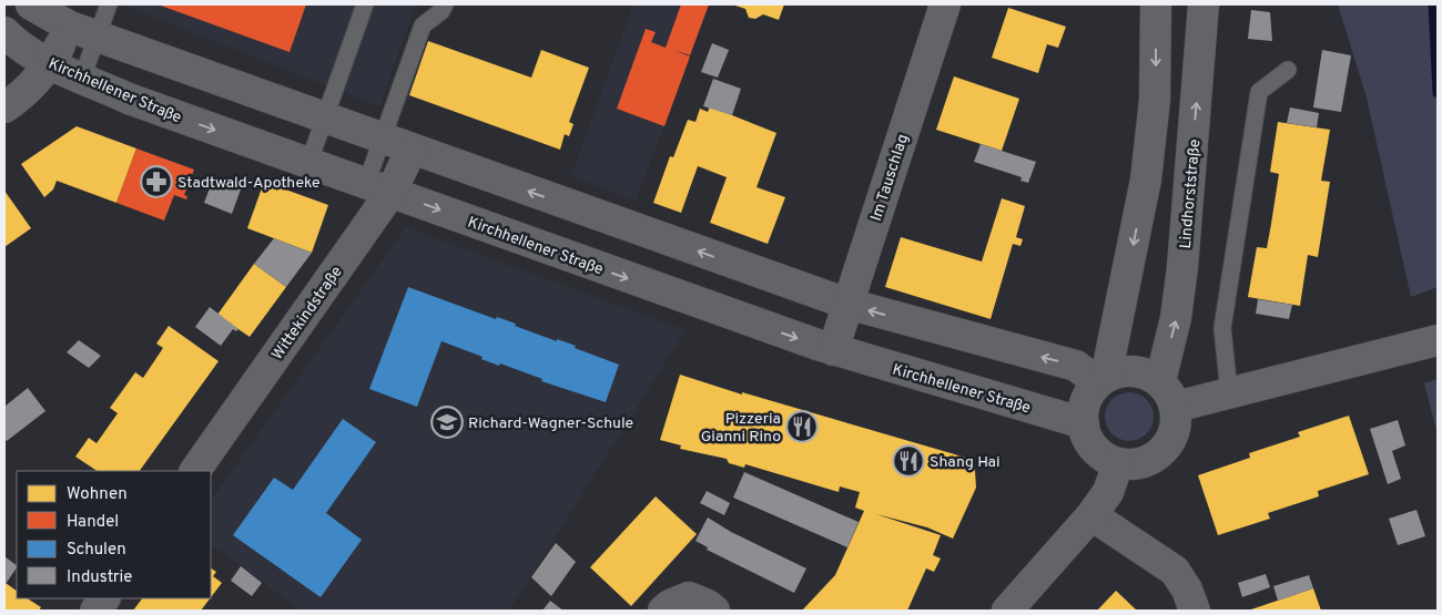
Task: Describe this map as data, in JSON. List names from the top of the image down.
{
  "streets": {
    "street": [
      "Kirchhellener Straße",
      "Im Tauschlag",
      "Lindhorststraße",
      "Wittekindstraße"
    ]
  },
  "crossings": [
    ["Kirchhellener Straße", "Im Tauschlag"],
    ["Kirchhellener Straße", "Lindhorststraße"],
    ["Kirchhellener Straße", "Wittekindstraße"]
  ],
  "places": {
    "pharmacy": ["Stadtwald-Apotheke"],
    "school or university": ["Richard-Wagner-Schule"],
    "restaurant": ["Pizzeria Gianni Rino", "Shang Hai"]
  },
  "legend": [
    "Wohnen",
    "Handel",
    "Schulen",
    "Industrie"
  ]
}
